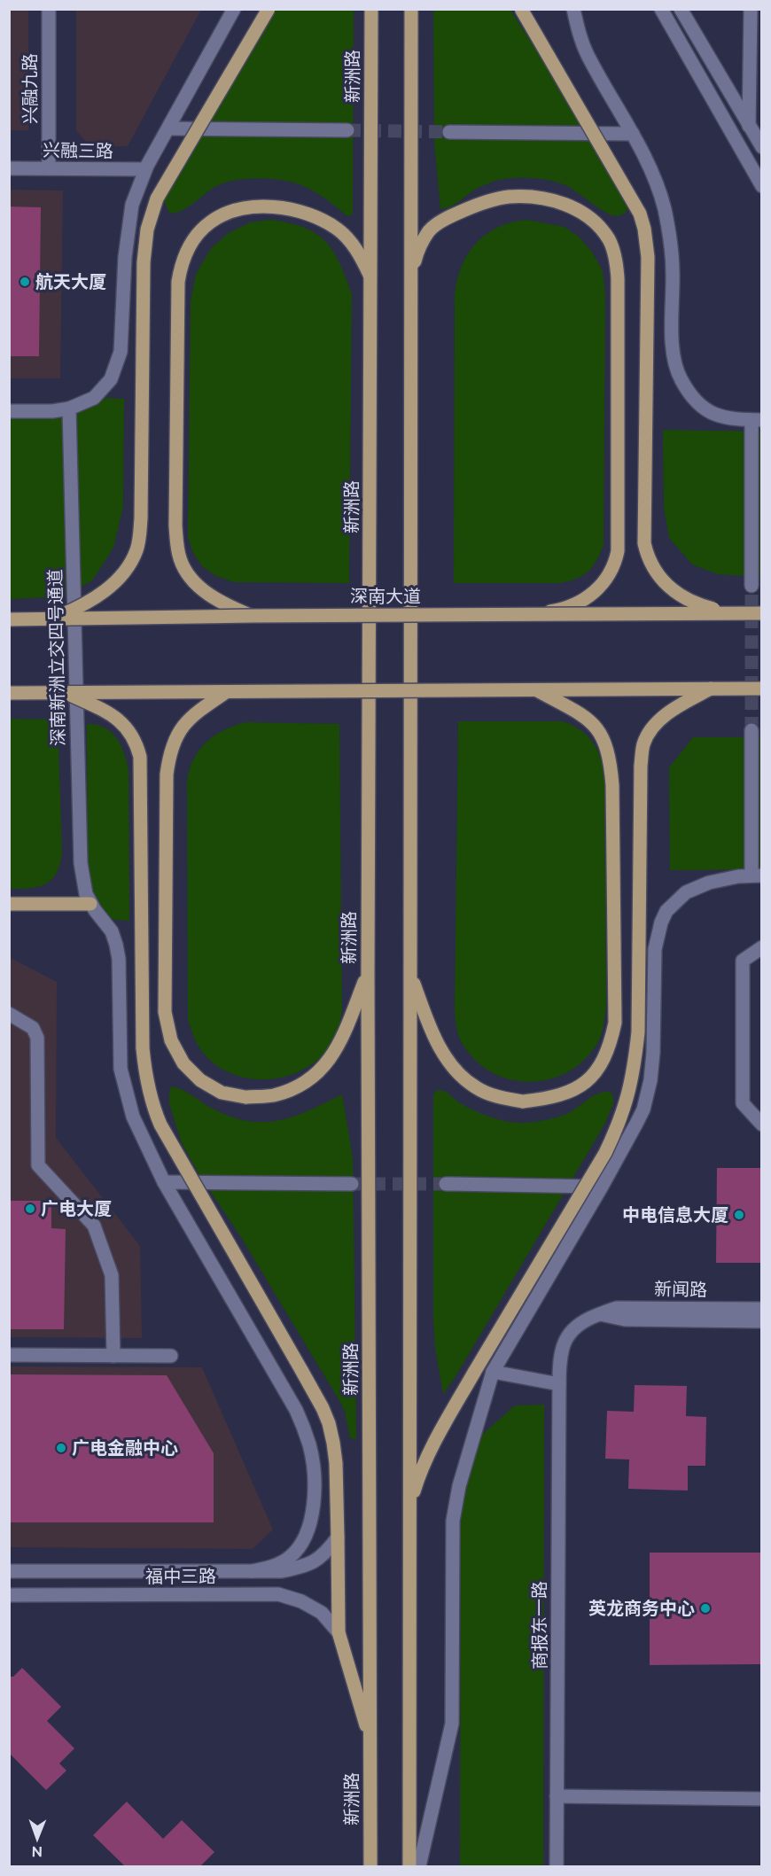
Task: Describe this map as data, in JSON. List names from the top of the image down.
{
  "streets": {
    "main road": ["新洲路", "深南大道"],
    "street": [
      "兴融九路",
      "兴融三路",
      "深南新洲立交四号通道",
      "新闻路",
      "福中三路",
      "商报东一路"
    ]
  },
  "crossings": [
    ["兴融九路", "兴融三路"],
    ["新闻路", "商报东一路"]
  ],
  "places": [
    "航天大厦",
    "广电大厦",
    "中电信息大厦",
    "广电金融中心",
    "英龙商务中心"
  ],
  "north": "bottom"
}
